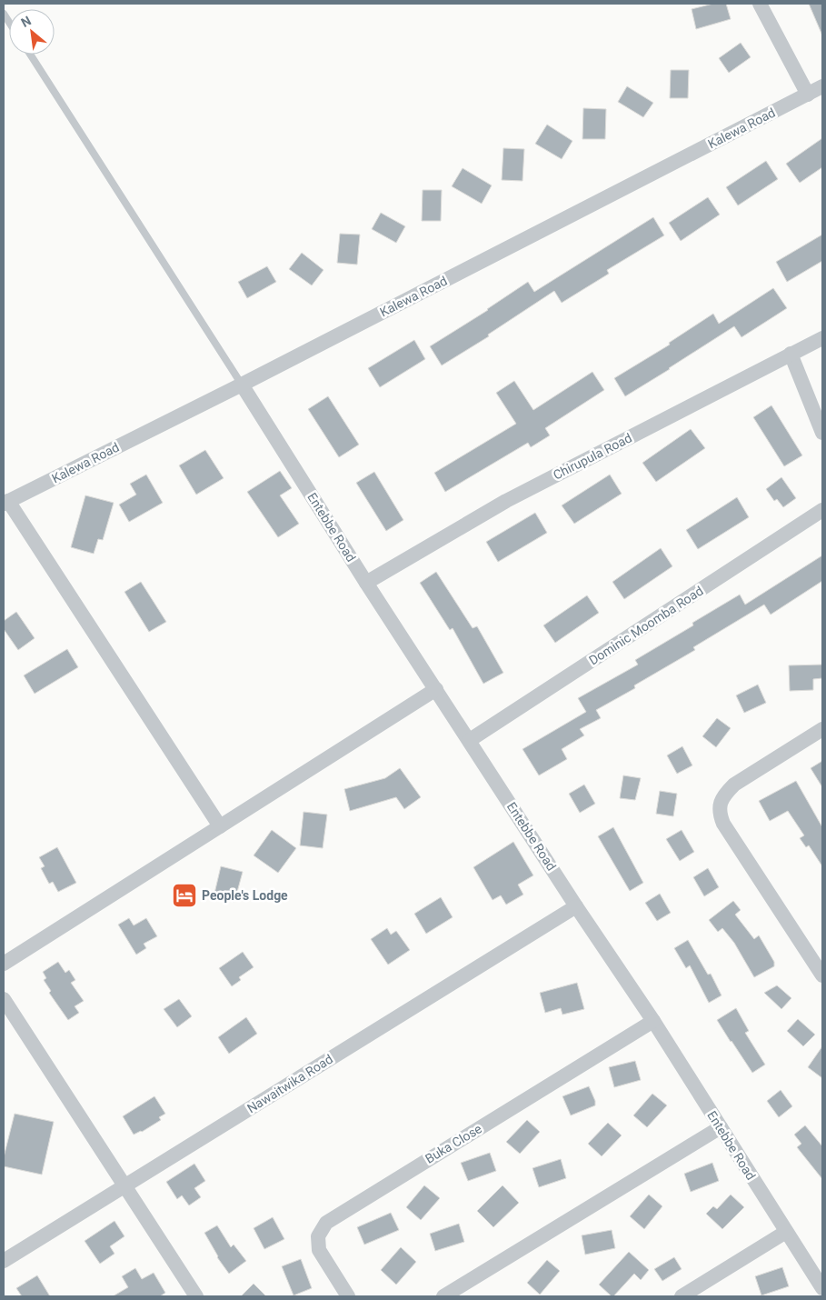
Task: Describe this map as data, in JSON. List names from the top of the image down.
{
  "streets": {
    "street": [
      "Kalewa Road",
      "Chirupula Road",
      "Entebbe Road",
      "Dominic Moomba Road",
      "Nawaitwika Road",
      "Buka Close"
    ]
  },
  "crossings": [
    ["Kalewa Road", "Entebbe Road"],
    ["Chirupula Road", "Entebbe Road"],
    ["Entebbe Road", "Dominic Moomba Road"],
    ["Entebbe Road", "Nawaitwika Road"],
    ["Entebbe Road", "Buka Close"]
  ],
  "places": {
    "hotel": ["People's Lodge"]
  },
  "north": "top left"
}
